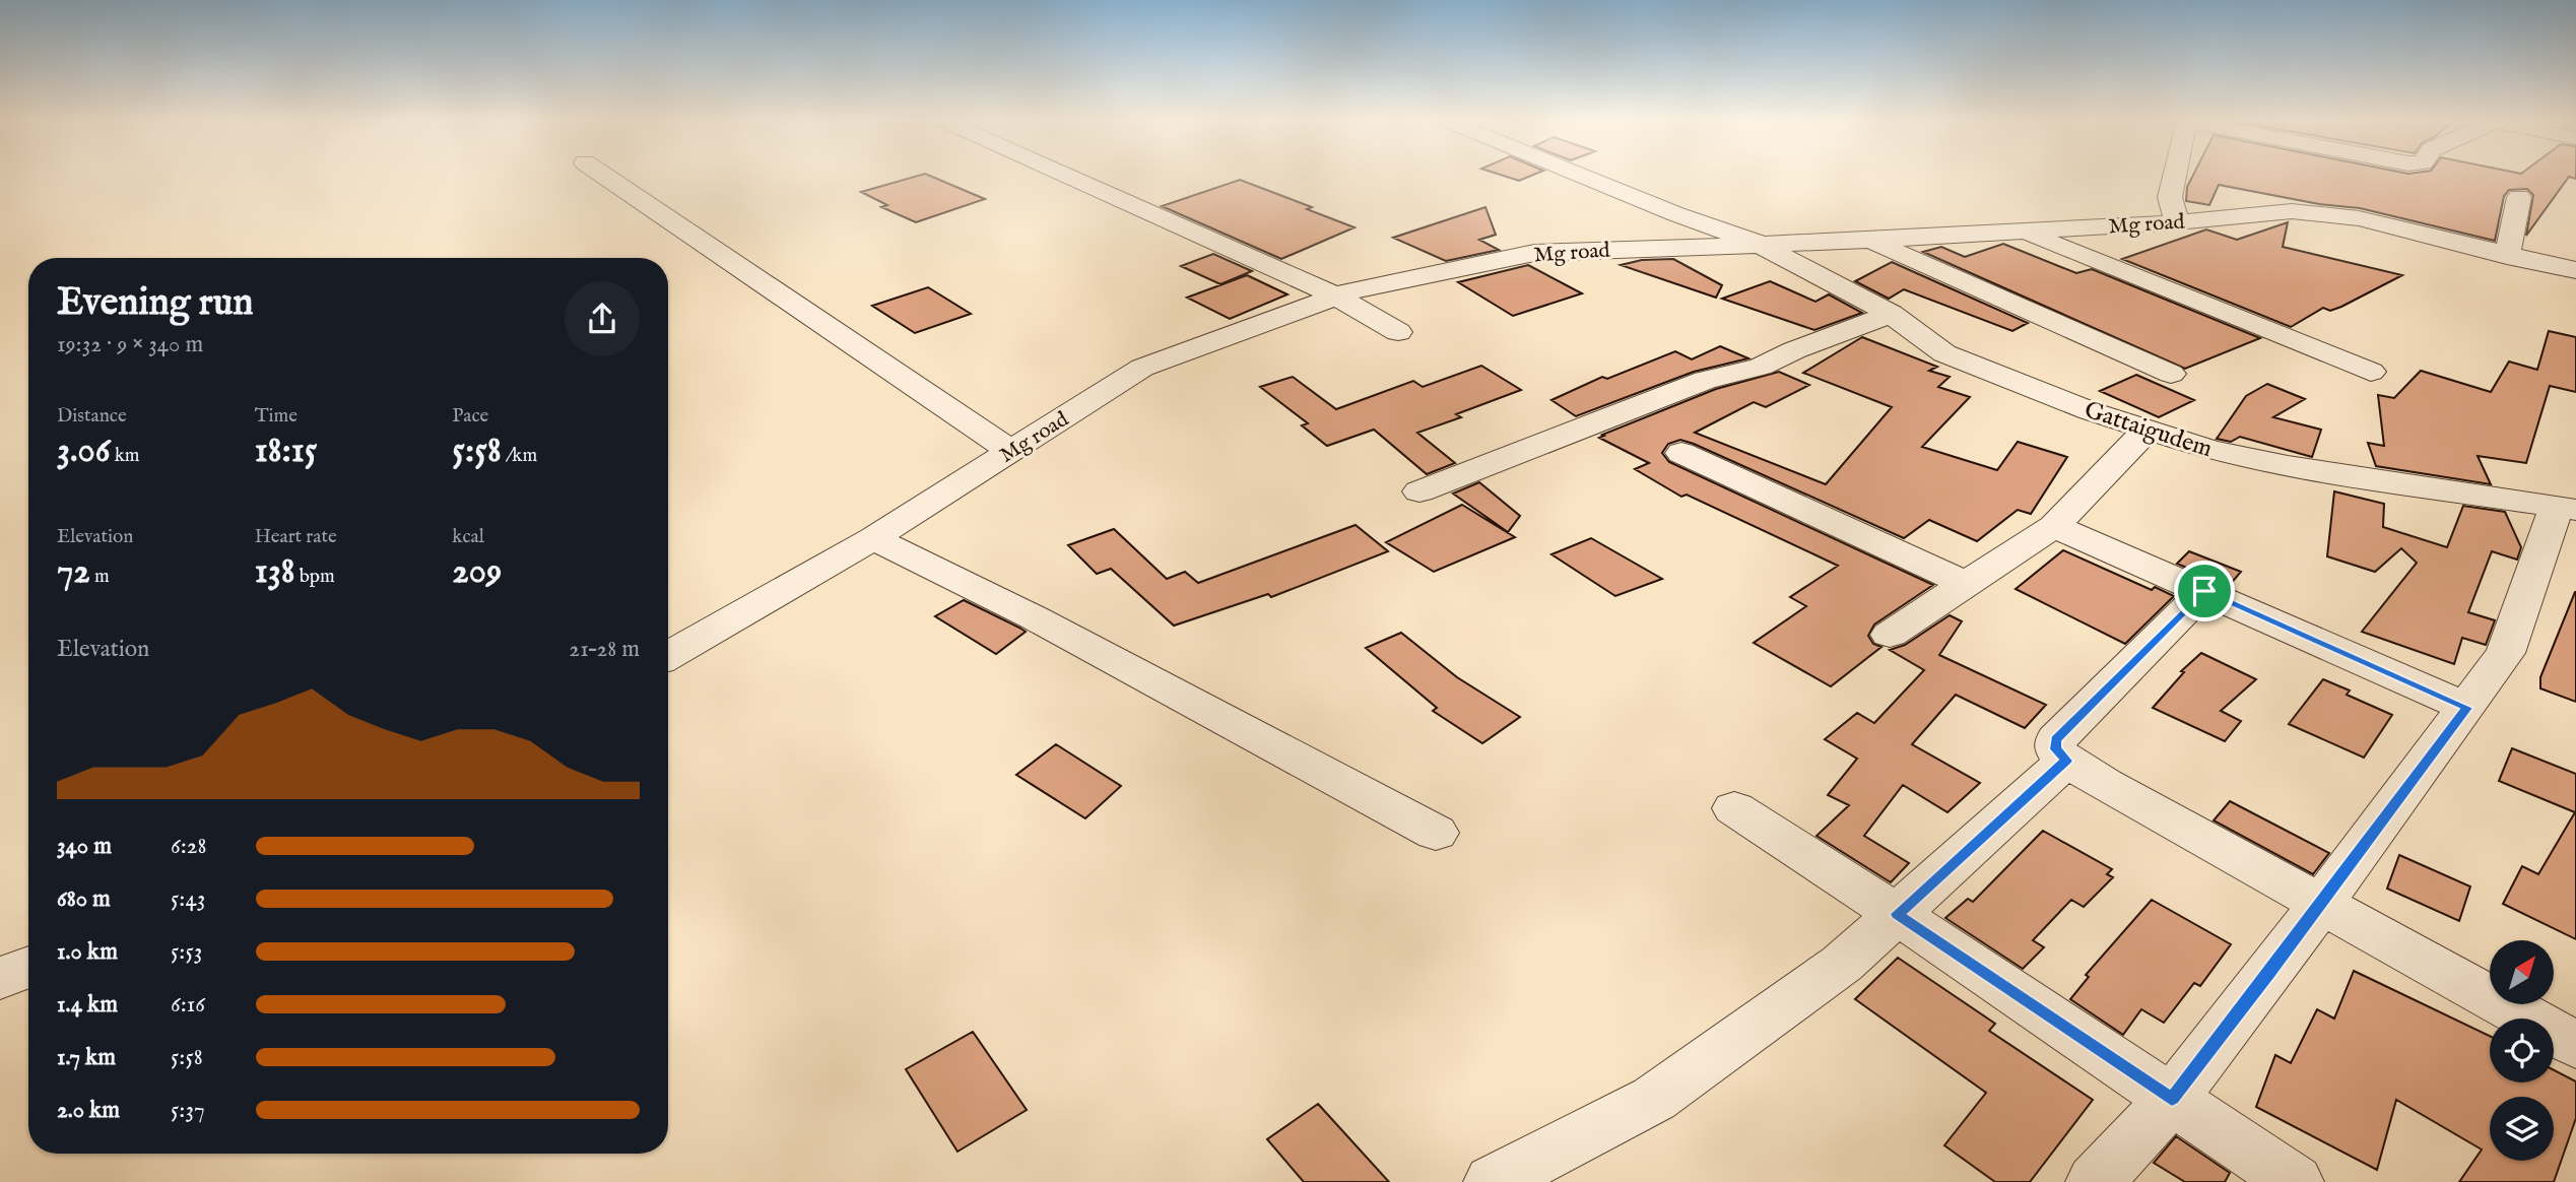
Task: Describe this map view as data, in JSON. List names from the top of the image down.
{
  "streets": {
    "street": ["Mg road", "Gattaigudem"]
  },
  "crossings": [
    ["Mg road", "Gattaigudem"]
  ],
  "north": "top right",
  "page": {
    "heading": ["Evening run", "19:32 · 9 × 340 m"],
    "stats": [
      ["Distance", "3.06 km"],
      ["Time", "18:15"],
      ["Pace", "5:58 /km"],
      ["Elevation", "72 m"],
      ["Heart rate", "138 bpm"],
      ["kcal", "209"]
    ],
    "chart": ["Elevation", "21–28 m"],
    "list": [
      {
        "name": "340 m",
        "note": "6:28"
      },
      {
        "name": "680 m",
        "note": "5:43"
      },
      {
        "name": "1.0 km",
        "note": "5:53"
      },
      {
        "name": "1.4 km",
        "note": "6:16"
      },
      {
        "name": "1.7 km",
        "note": "5:58"
      },
      {
        "name": "2.0 km",
        "note": "5:37"
      }
    ]
  }
}
